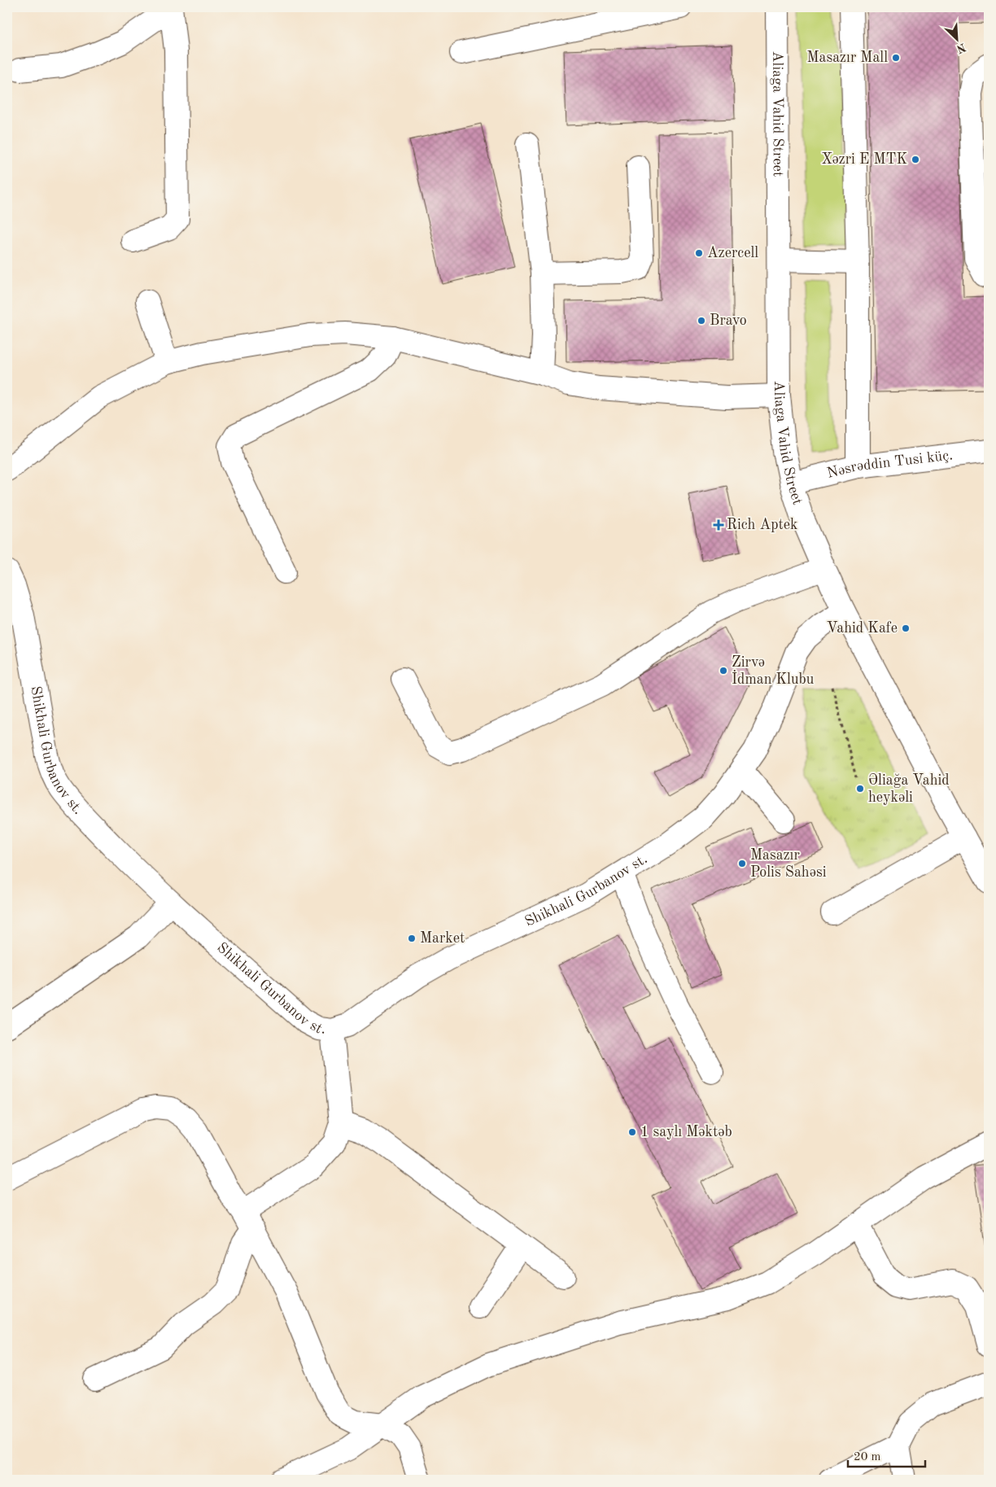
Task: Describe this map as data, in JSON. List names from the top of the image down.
{
  "streets": {
    "street": ["Aliaga Vahid Street", "Nəsrəddin Tusi küç.", "Shikhali Gurbanov st."]
  },
  "crossings": [
    ["Aliaga Vahid Street", "Nəsrəddin Tusi küç."],
    ["Aliaga Vahid Street", "Shikhali Gurbanov st."]
  ],
  "places": {
    "other": [
      "Masazır Mall",
      "Xəzri E MTK",
      "Azercell",
      "Bravo",
      "Vahid Kafe",
      "Zirvə İdman Klubu",
      "Əliağa Vahid heykəli",
      "Masazır Polis Sahəsi",
      "Market",
      "1 saylı Məktəb"
    ],
    "health": ["Rich Aptek"]
  },
  "scale_bar": "20 m",
  "north": "bottom right"
}
